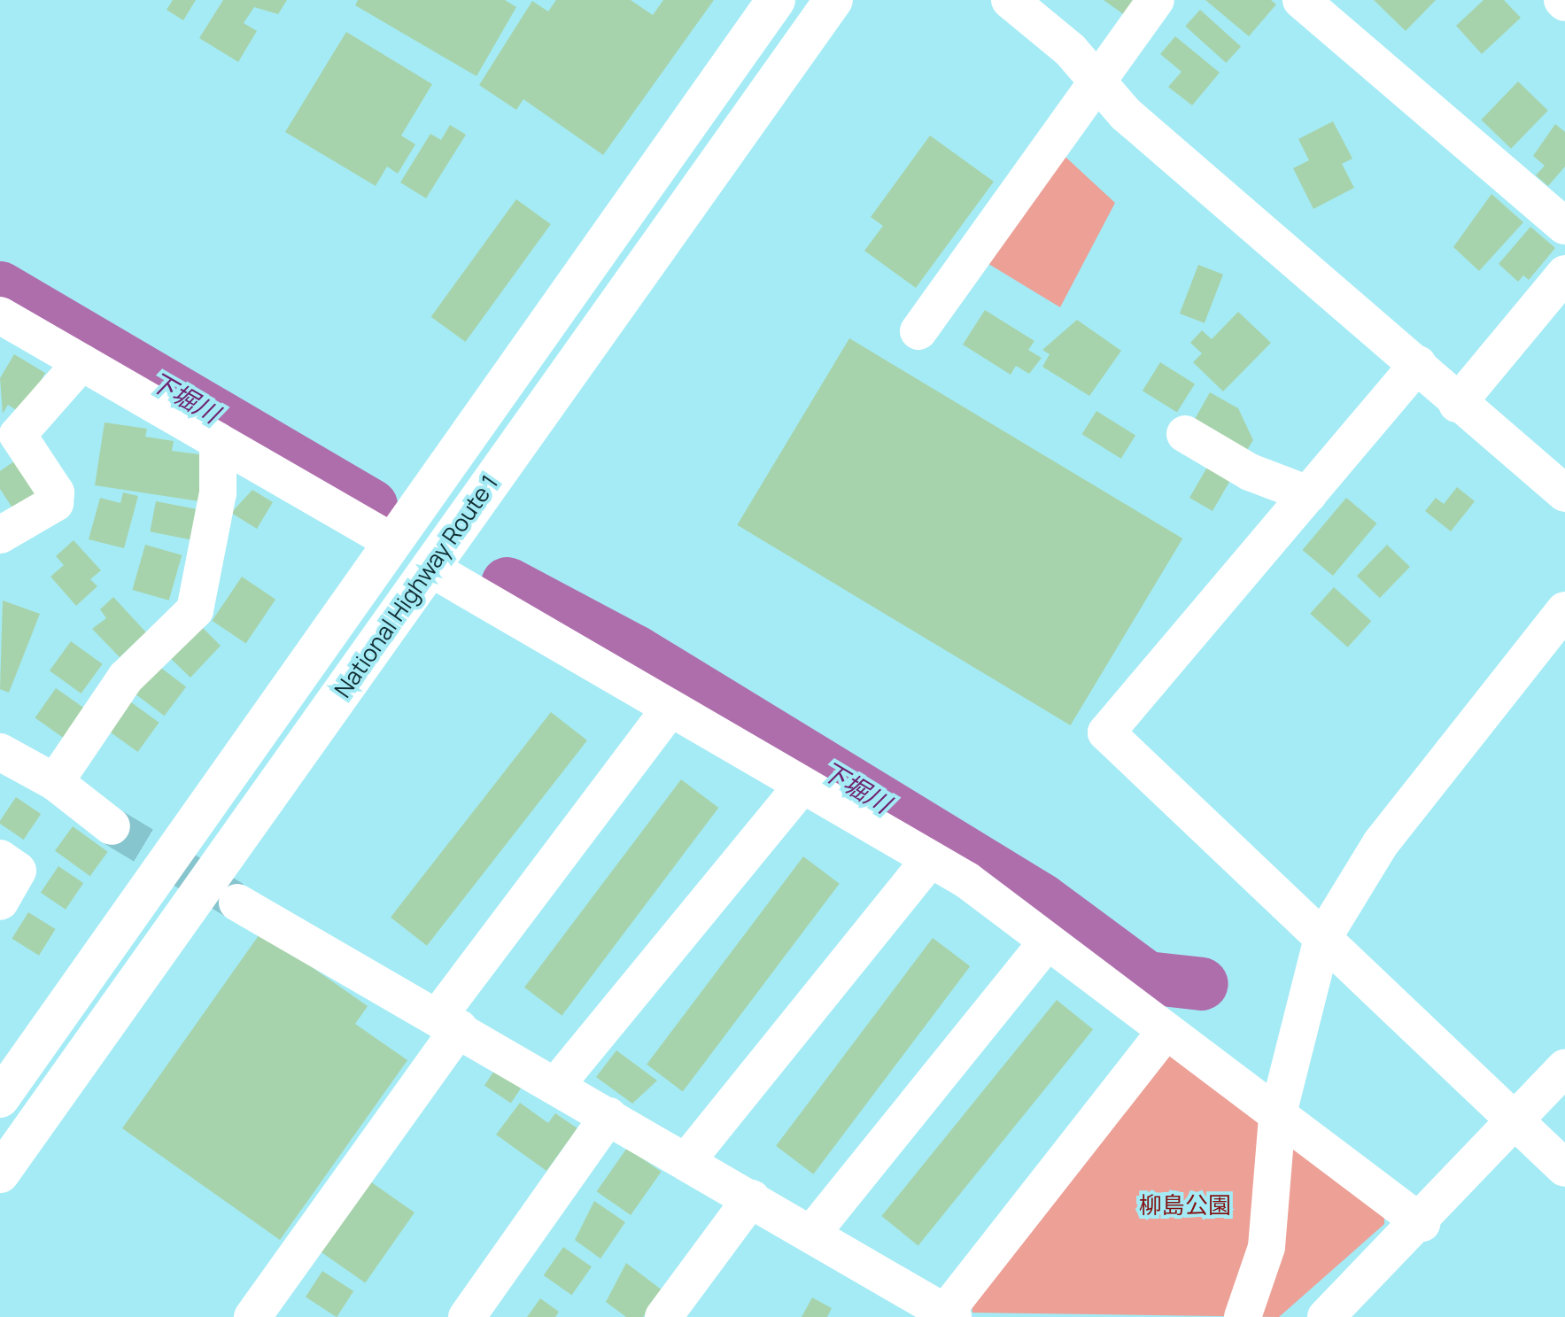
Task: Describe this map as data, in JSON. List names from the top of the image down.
{
  "streets": {
    "highway": ["National Highway Route 1"]
  },
  "water": ["下堀川"],
  "parks": ["柳島公園"]
}
